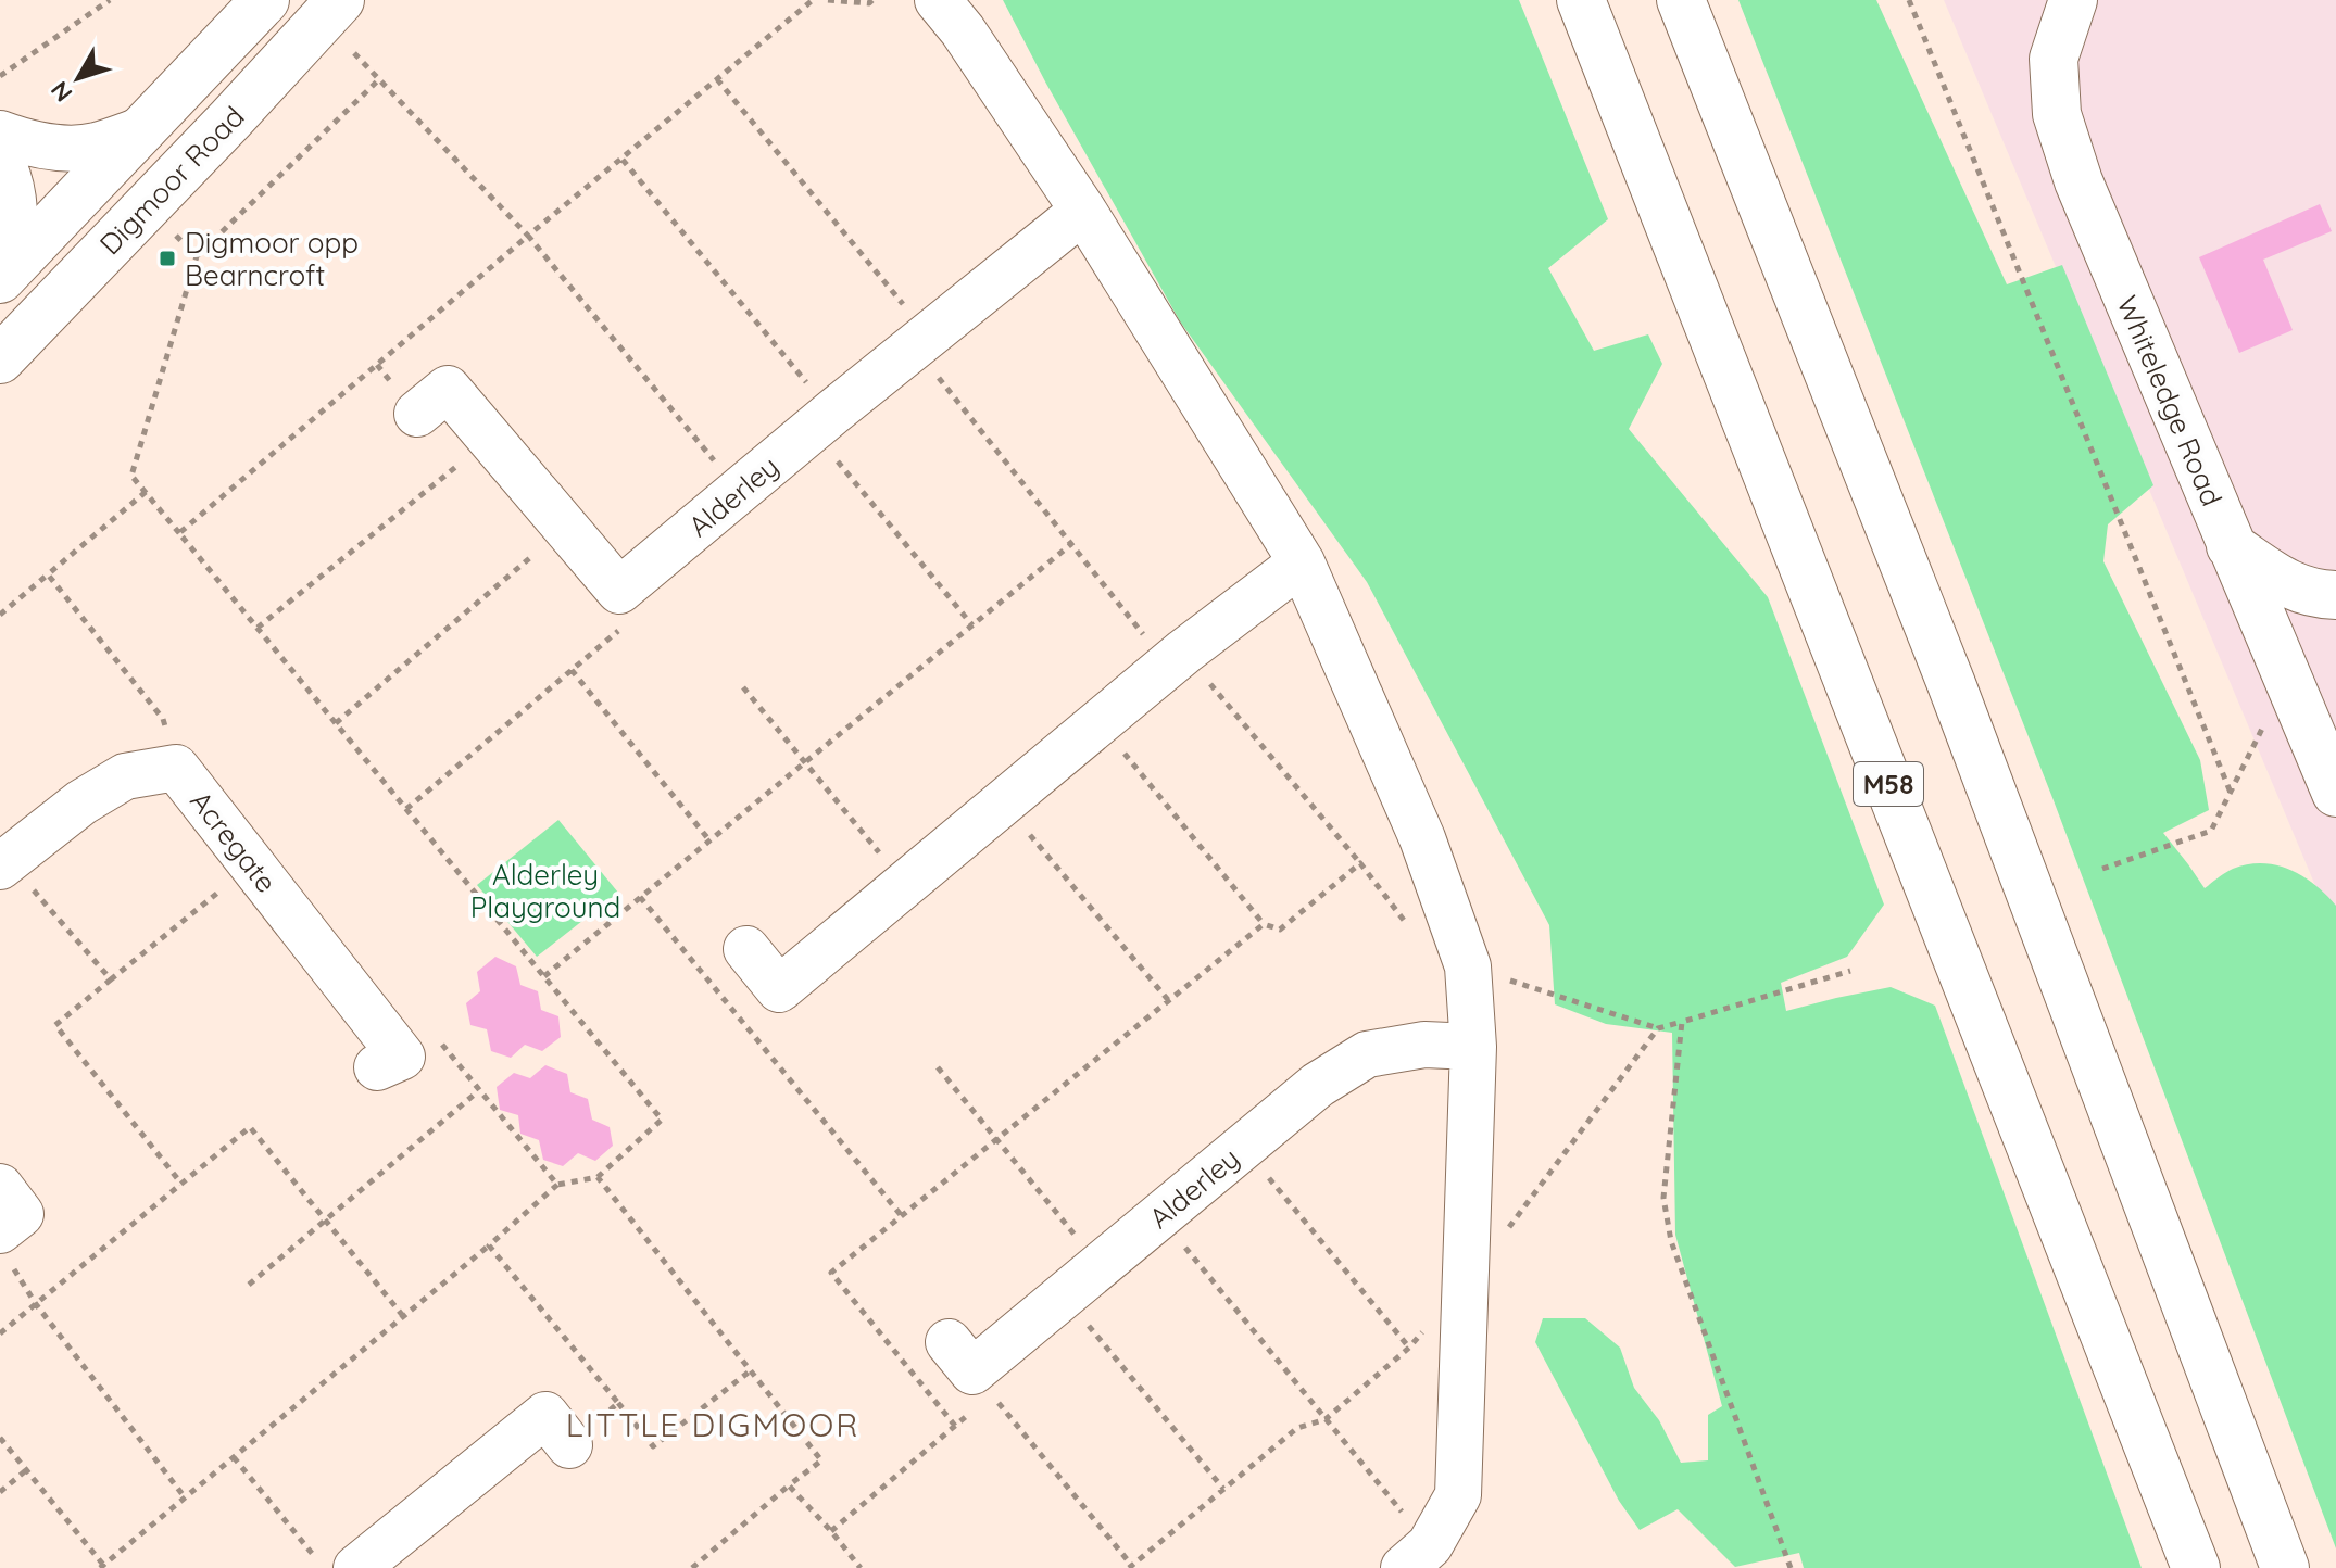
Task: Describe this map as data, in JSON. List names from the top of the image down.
{
  "streets": {
    "main road": ["Digmoor Road", "Whiteledge Road", "M58"],
    "street": ["Alderley", "Acregate"]
  },
  "districts": ["LITTLE DIGMOOR"],
  "parks": ["Alderley Playground"],
  "places": {
    "transit": ["Digmoor opp Bearncroft"]
  },
  "north": "bottom left"
}
